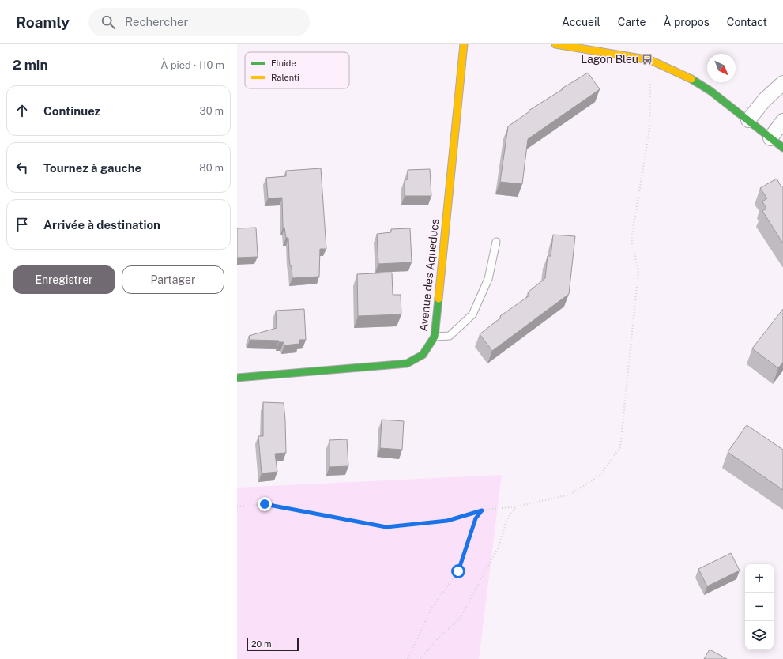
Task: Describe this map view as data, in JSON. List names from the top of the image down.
{
  "streets": {
    "street": ["Avenue des Aqueducs"]
  },
  "places": {
    "bus stop": ["Lagon Bleu"]
  },
  "legend": ["Fluide", "Ralenti"],
  "scale_bar": "20 m",
  "north": "bottom right",
  "page": {
    "header": "Roamly",
    "search": "Rechercher",
    "nav": [
      "Accueil",
      "Carte",
      "À propos",
      "Contact"
    ],
    "heading": ["2 min", "À pied · 110 m"],
    "list": [
      ["Continuez", "30 m"],
      ["Tournez à gauche", "80 m"],
      "Arrivée à destination"
    ],
    "buttons": ["Enregistrer", "Partager"],
    "map_buttons": ["+", "−"],
    "scale": "20 m"
  }
}
